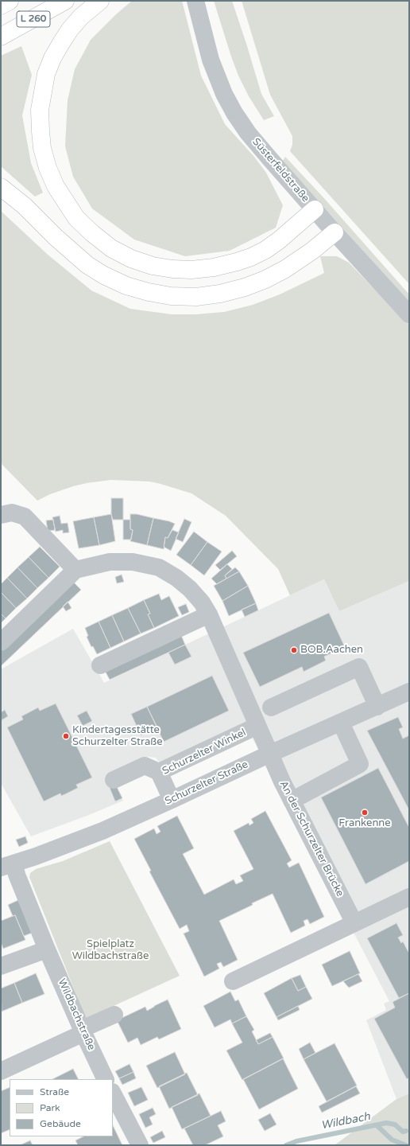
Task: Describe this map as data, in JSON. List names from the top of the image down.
{
  "streets": {
    "highway": ["L 260"],
    "street": [
      "Süsterfeldstraße",
      "Schurzelter Winkel",
      "Schurzelter Straße",
      "An der Schurzelter Brücke",
      "Wildbachstraße"
    ]
  },
  "crossings": [
    ["Schurzelter Winkel", "Schurzelter Straße"],
    ["Schurzelter Winkel", "An der Schurzelter Brücke"],
    ["Schurzelter Straße", "An der Schurzelter Brücke"],
    ["Schurzelter Straße", "Wildbachstraße"]
  ],
  "water": ["Wildbach"],
  "parks": ["Spielplatz Wildbachstraße"],
  "places": ["BOB.Aachen", "Kindertagesstätte Schurzelter Straße", "Frankenne"],
  "legend": ["Straße", "Park", "Gebäude"]
}
